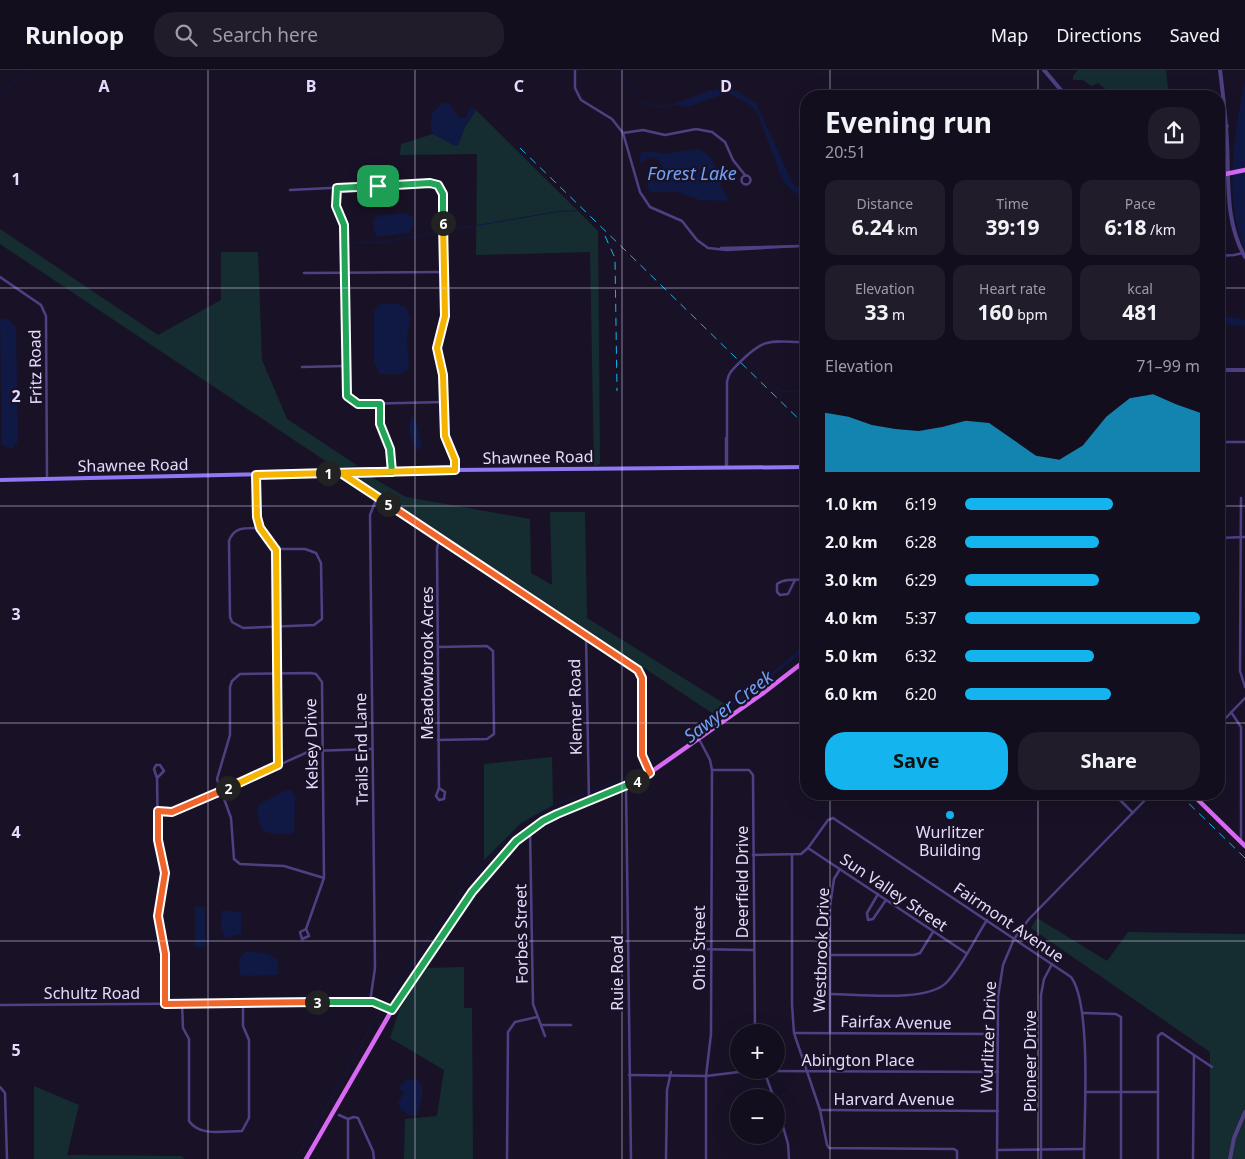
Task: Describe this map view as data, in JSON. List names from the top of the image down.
{
  "streets": {
    "main road": ["Shawnee Road"],
    "street": [
      "Fritz Road",
      "Meadowbrook Acres",
      "Klemer Road",
      "Kelsey Drive",
      "Trails End Lane",
      "Deerfield Drive",
      "Sun Valley Street",
      "Fairmont Avenue",
      "Forbes Street",
      "Ohio Street",
      "Westbrook Drive",
      "Ruie Road",
      "Schultz Road",
      "Fairfax Avenue",
      "Wurlitzer Drive",
      "Abington Place",
      "Pioneer Drive",
      "Harvard Avenue"
    ]
  },
  "crossings": [
    ["Fritz Road", "Shawnee Road"],
    ["Shawnee Road", "Klemer Road"],
    ["Meadowbrook Acres", "Klemer Road"],
    ["Klemer Road", "Trails End Lane"],
    ["Trails End Lane", "Schultz Road"],
    ["Deerfield Drive", "Ohio Street"],
    ["Sun Valley Street", "Fairmont Avenue"],
    ["Sun Valley Street", "Westbrook Drive"],
    ["Fairmont Avenue", "Wurlitzer Drive"],
    ["Fairmont Avenue", "Pioneer Drive"],
    ["Ohio Street", "Abington Place"],
    ["Westbrook Drive", "Fairfax Avenue"],
    ["Ruie Road", "Abington Place"],
    ["Fairfax Avenue", "Wurlitzer Drive"],
    ["Wurlitzer Drive", "Abington Place"],
    ["Wurlitzer Drive", "Harvard Avenue"]
  ],
  "water": ["Forest Lake", "Sawyer Creek"],
  "places": ["Wurlitzer Building"],
  "page": {
    "header": "Runloop",
    "search": "Search here",
    "nav": ["Map", "Directions", "Saved"],
    "heading": ["Evening run", "20:51"],
    "stats": [
      ["Distance", "6.24 km"],
      ["Time", "39:19"],
      ["Pace", "6:18 /km"],
      ["Elevation", "33 m"],
      ["Heart rate", "160 bpm"],
      ["kcal", "481"]
    ],
    "pins": [
      "6",
      "1",
      "5",
      "4",
      "2",
      "3"
    ],
    "chart": ["Elevation", "71–99 m"],
    "list": [
      {
        "name": "1.0 km",
        "note": "6:19"
      },
      {
        "name": "2.0 km",
        "note": "6:28"
      },
      {
        "name": "3.0 km",
        "note": "6:29"
      },
      {
        "name": "4.0 km",
        "note": "5:37"
      },
      {
        "name": "5.0 km",
        "note": "6:32"
      },
      {
        "name": "6.0 km",
        "note": "6:20"
      }
    ],
    "buttons": ["Save", "Share"],
    "map_buttons": ["+", "−"]
  },
  "grid": {
    "columns": [
      "A",
      "B",
      "C",
      "D"
    ],
    "rows": [
      "1",
      "2",
      "3",
      "4",
      "5"
    ]
  }
}
